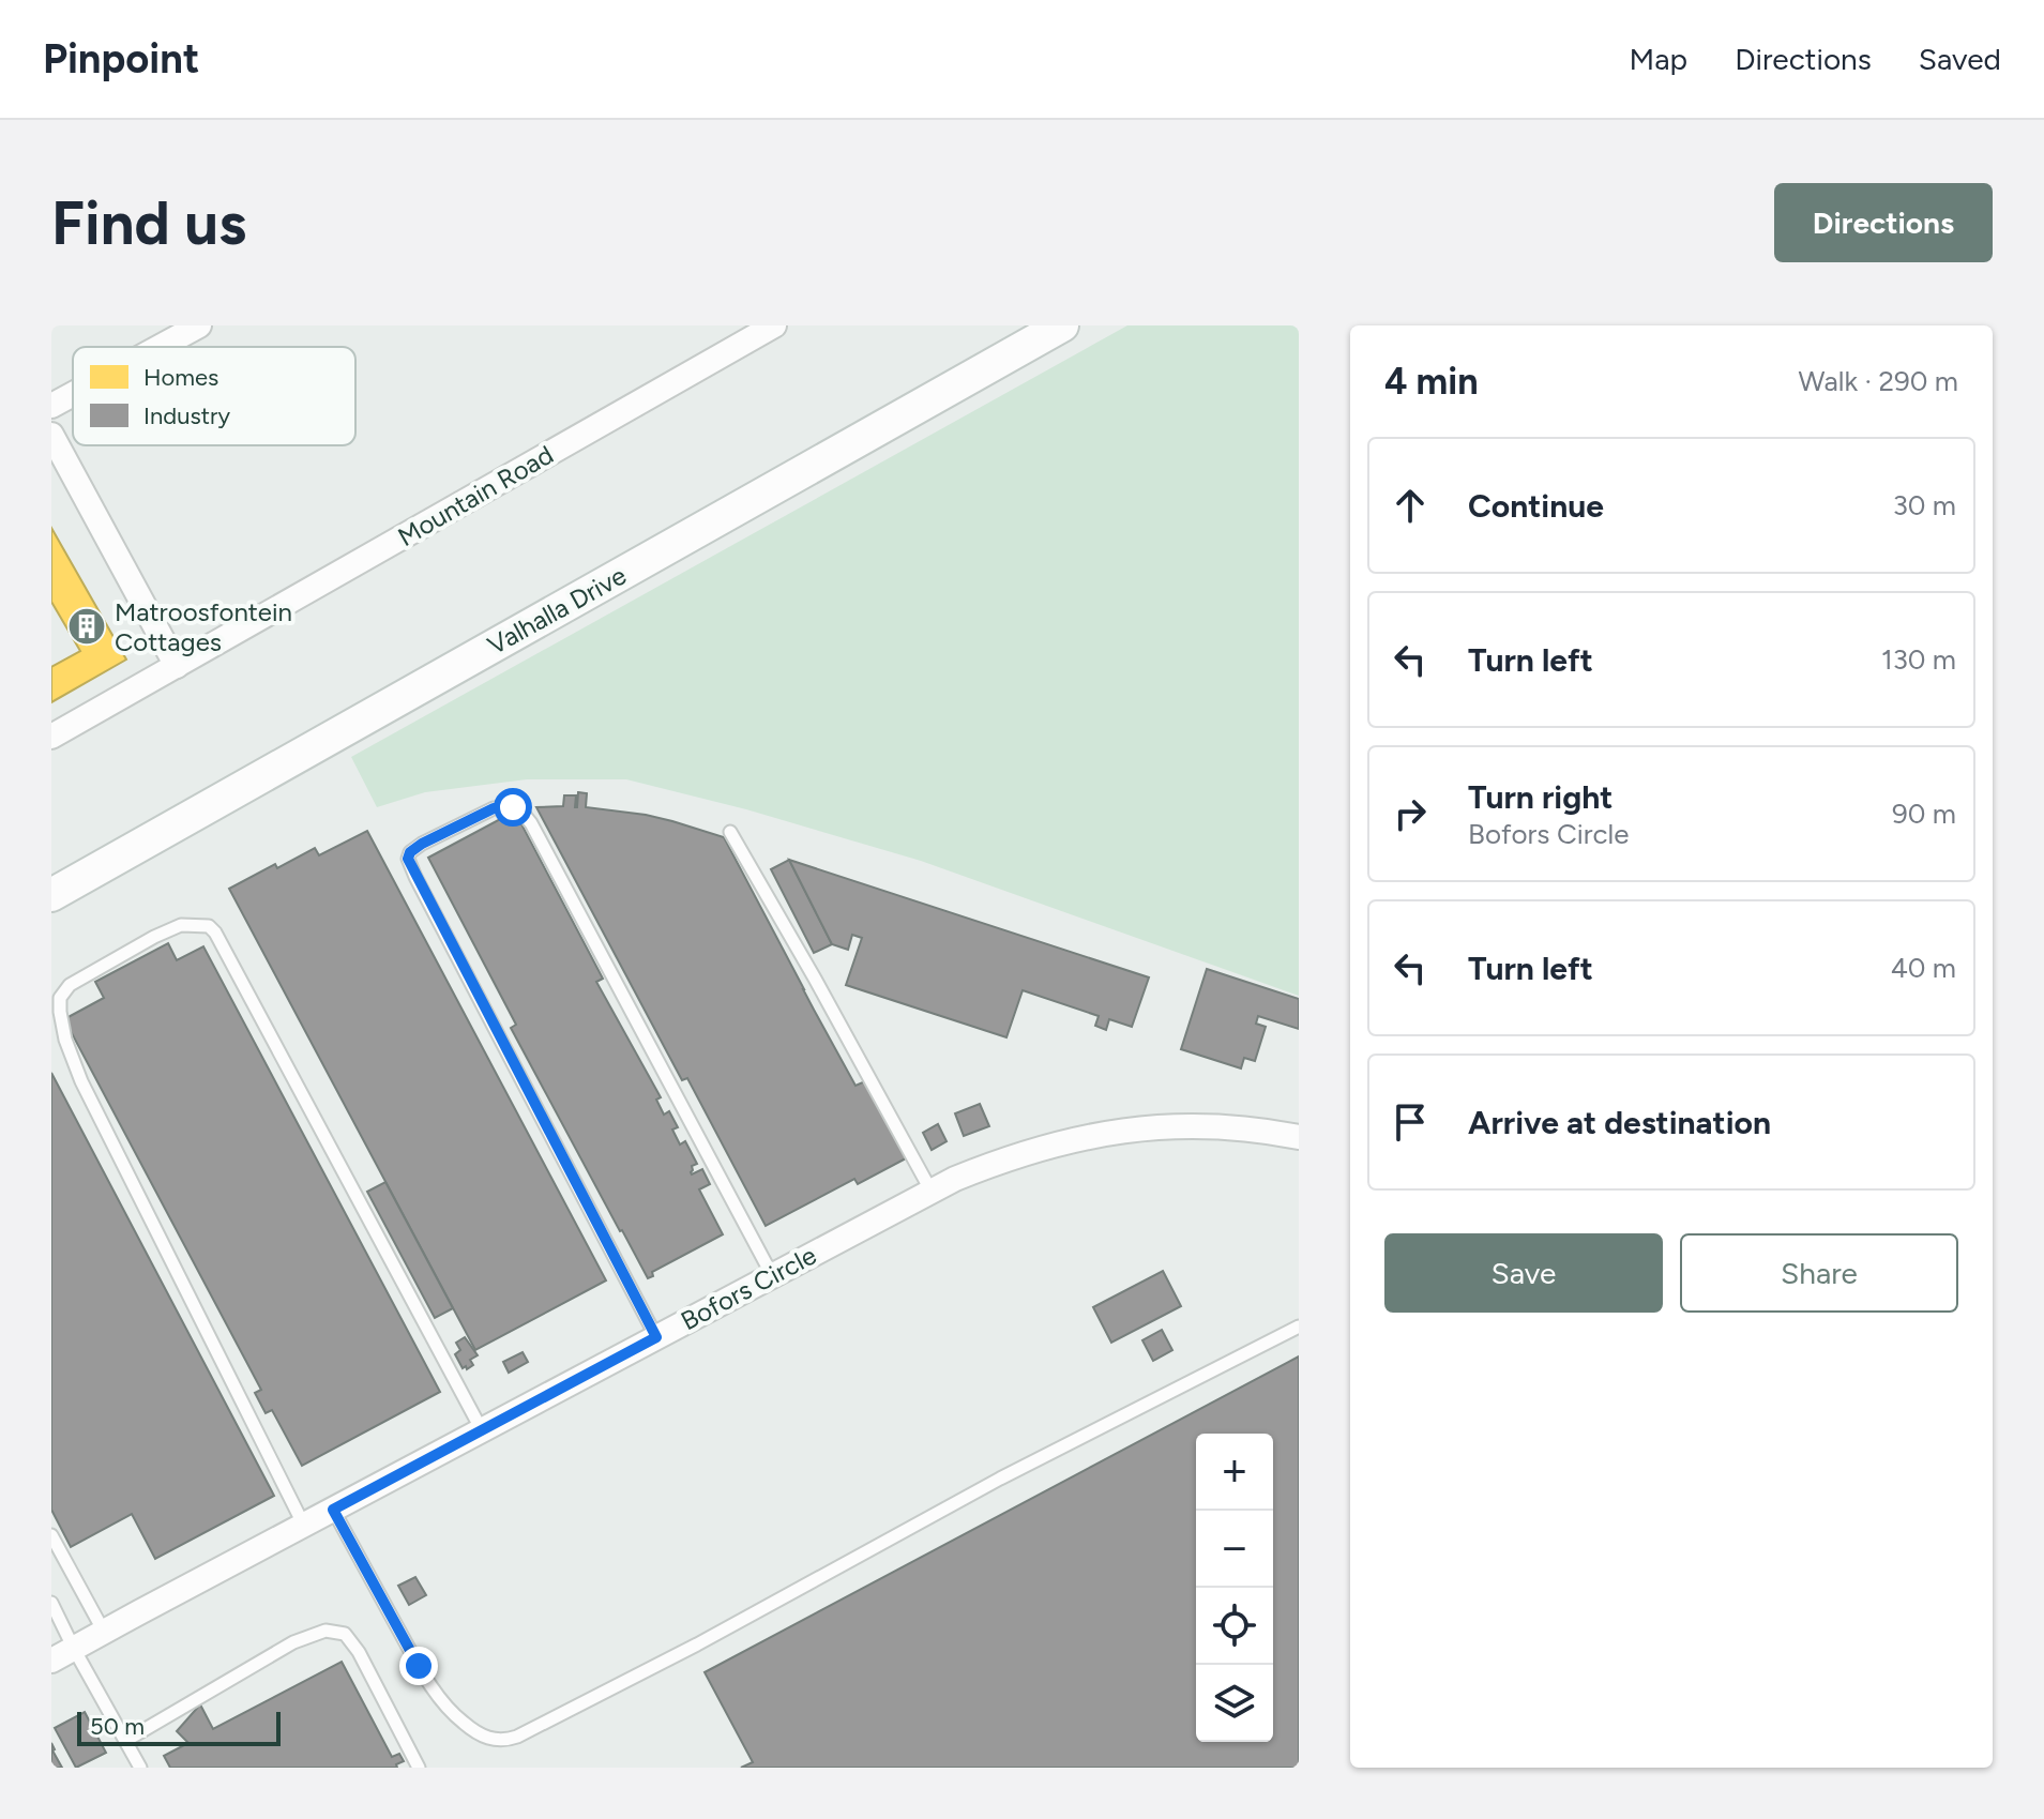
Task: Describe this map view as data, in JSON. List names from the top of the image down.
{
  "streets": {
    "main road": ["Valhalla Drive"],
    "street": ["Mountain Road", "Bofors Circle"]
  },
  "places": {
    "building": ["Matroosfontein Cottages"]
  },
  "legend": ["Homes", "Industry"],
  "scale_bar": "50 m",
  "page": {
    "header": "Pinpoint",
    "nav": ["Map", "Directions", "Saved"],
    "buttons": [
      "Directions",
      ["Save", "Share"]
    ],
    "title": "Find us",
    "heading": ["4 min", "Walk · 290 m"],
    "list": [
      ["Continue", "30 m"],
      ["Turn left", "130 m"],
      ["Turn right", "Bofors Circle", "90 m"],
      ["Turn left", "40 m"],
      "Arrive at destination"
    ],
    "map_buttons": ["+", "−"],
    "scale": "50 m"
  }
}
